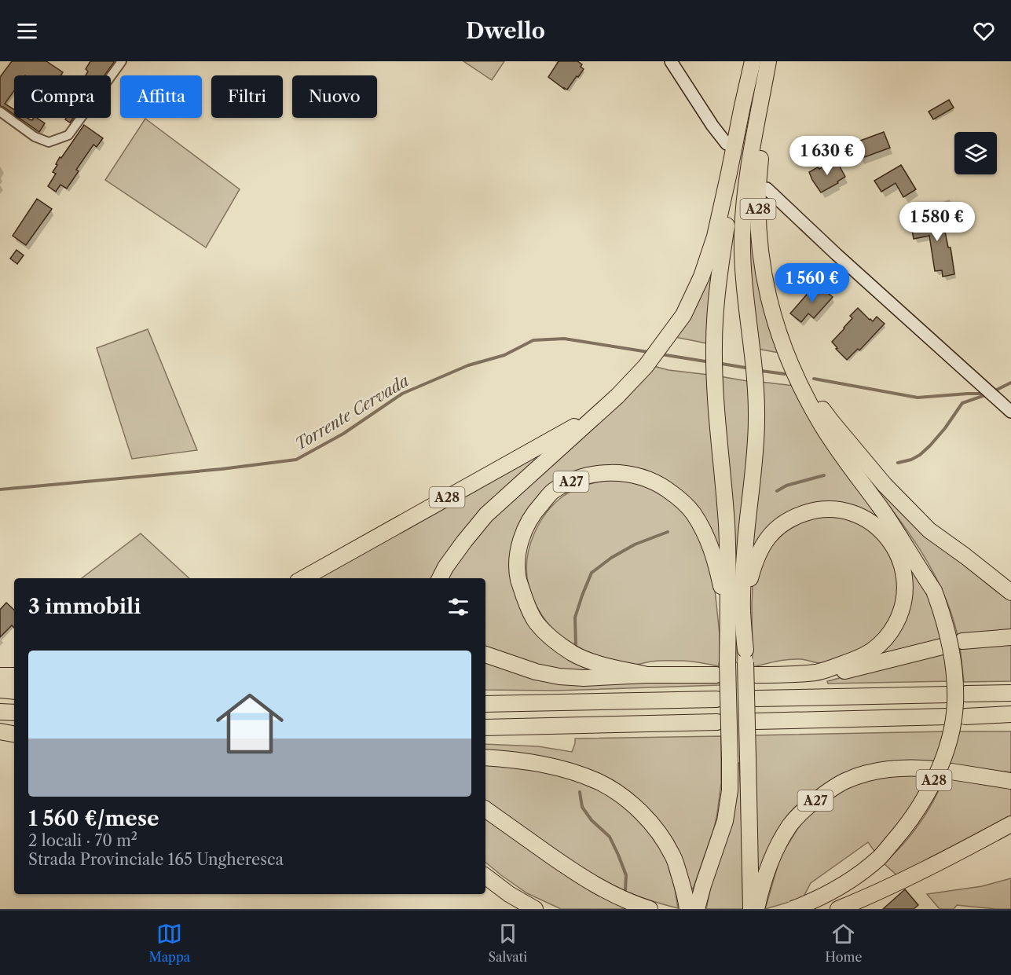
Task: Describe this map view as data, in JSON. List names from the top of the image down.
{
  "streets": {
    "highway": ["A28", "A27"]
  },
  "crossings": [
    ["A28", "A27"]
  ],
  "water": ["Torrente Cervada"],
  "page": {
    "header": "Dwello",
    "chip": [
      "Compra",
      "Affitta",
      "Filtri",
      "Nuovo"
    ],
    "price": ["1 630 €", "1 580 €", "1 560 €"],
    "heading": "3 immobili",
    "list": [
      {
        "name": "1 560 €/mese",
        "note": "2 locali · 70 m² · Strada Provinciale 165 Ungheresca"
      }
    ],
    "tabs": ["Mappa", "Salvati", "Home"]
  }
}
